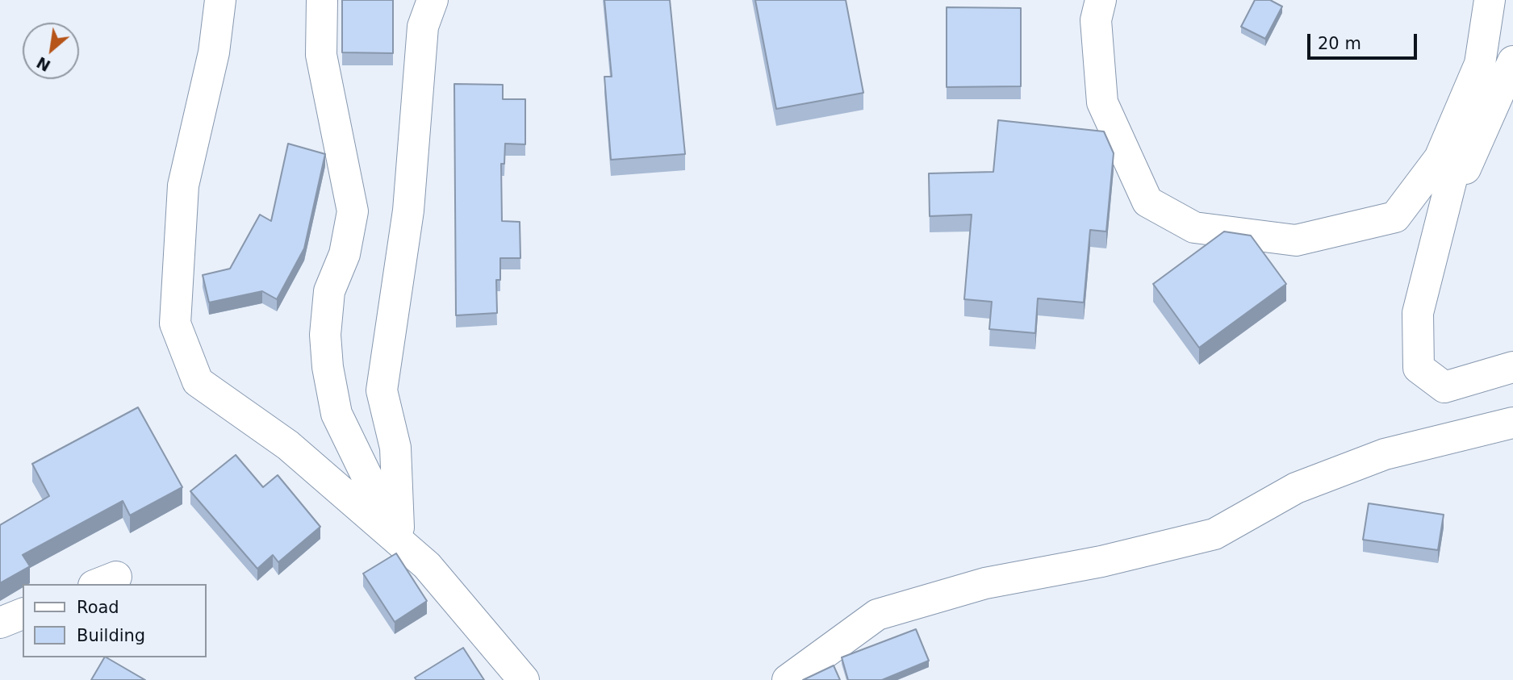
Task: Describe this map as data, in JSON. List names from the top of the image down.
{
  "legend": ["Road", "Building"],
  "scale_bar": "20 m",
  "north": "bottom left"
}
